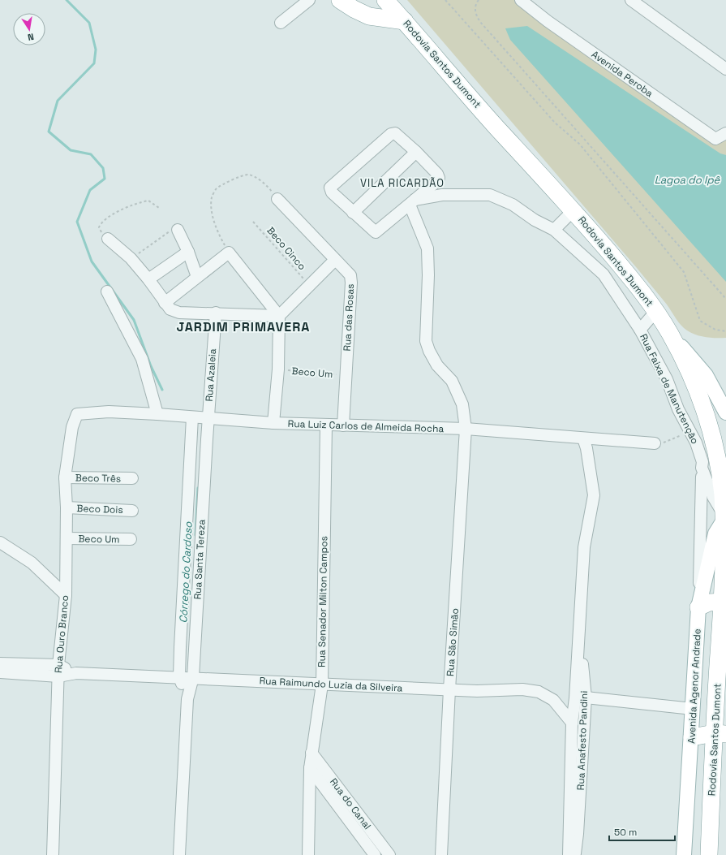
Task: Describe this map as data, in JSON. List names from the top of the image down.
{
  "streets": {
    "highway": ["Rodovia Santos Dumont"],
    "main road": ["Avenida Agenor Andrade"],
    "street": [
      "Avenida Peroba",
      "Rua das Rosas",
      "Beco Um",
      "Rua Azaleia",
      "Rua Faixa de Manutenção",
      "Rua Luiz Carlos de Almeida Rocha",
      "Beco Três",
      "Beco Dois",
      "Rua Santa Tereza",
      "Rua Senador Milton Campos",
      "Rua Ouro Branco",
      "Rua São Simão",
      "Rua Raimundo Luzia da Silveira",
      "Rua Anafesto Pandini",
      "Rua do Canal"
    ],
    "path": ["Beco Cinco"]
  },
  "crossings": [
    ["Rodovia Santos Dumont", "Rua Faixa de Manutenção"],
    ["Rodovia Santos Dumont", "Avenida Agenor Andrade"],
    ["Rua das Rosas", "Beco Um"],
    ["Rua das Rosas", "Rua Luiz Carlos de Almeida Rocha"],
    ["Beco Um", "Rua Ouro Branco"],
    ["Rua Azaleia", "Rua Luiz Carlos de Almeida Rocha"],
    ["Rua Azaleia", "Rua Santa Tereza"],
    ["Rua Faixa de Manutenção", "Rua São Simão"],
    ["Rua Faixa de Manutenção", "Avenida Agenor Andrade"],
    ["Rua Luiz Carlos de Almeida Rocha", "Rua Santa Tereza"],
    ["Rua Luiz Carlos de Almeida Rocha", "Rua Senador Milton Campos"],
    ["Rua Luiz Carlos de Almeida Rocha", "Rua Ouro Branco"],
    ["Rua Luiz Carlos de Almeida Rocha", "Rua São Simão"],
    ["Rua Luiz Carlos de Almeida Rocha", "Rua Anafesto Pandini"],
    ["Beco Três", "Rua Ouro Branco"],
    ["Beco Dois", "Rua Ouro Branco"],
    ["Rua Santa Tereza", "Rua Raimundo Luzia da Silveira"],
    ["Rua Senador Milton Campos", "Rua Raimundo Luzia da Silveira"],
    ["Rua Senador Milton Campos", "Rua do Canal"],
    ["Rua Ouro Branco", "Rua Raimundo Luzia da Silveira"],
    ["Rua São Simão", "Rua Raimundo Luzia da Silveira"],
    ["Rua Raimundo Luzia da Silveira", "Rua Anafesto Pandini"]
  ],
  "districts": ["VILA RICARDÃO", "JARDIM PRIMAVERA"],
  "water": ["Lagoa do Ipê", "Córrego do Cardoso"],
  "scale_bar": "50 m",
  "north": "bottom"
}
